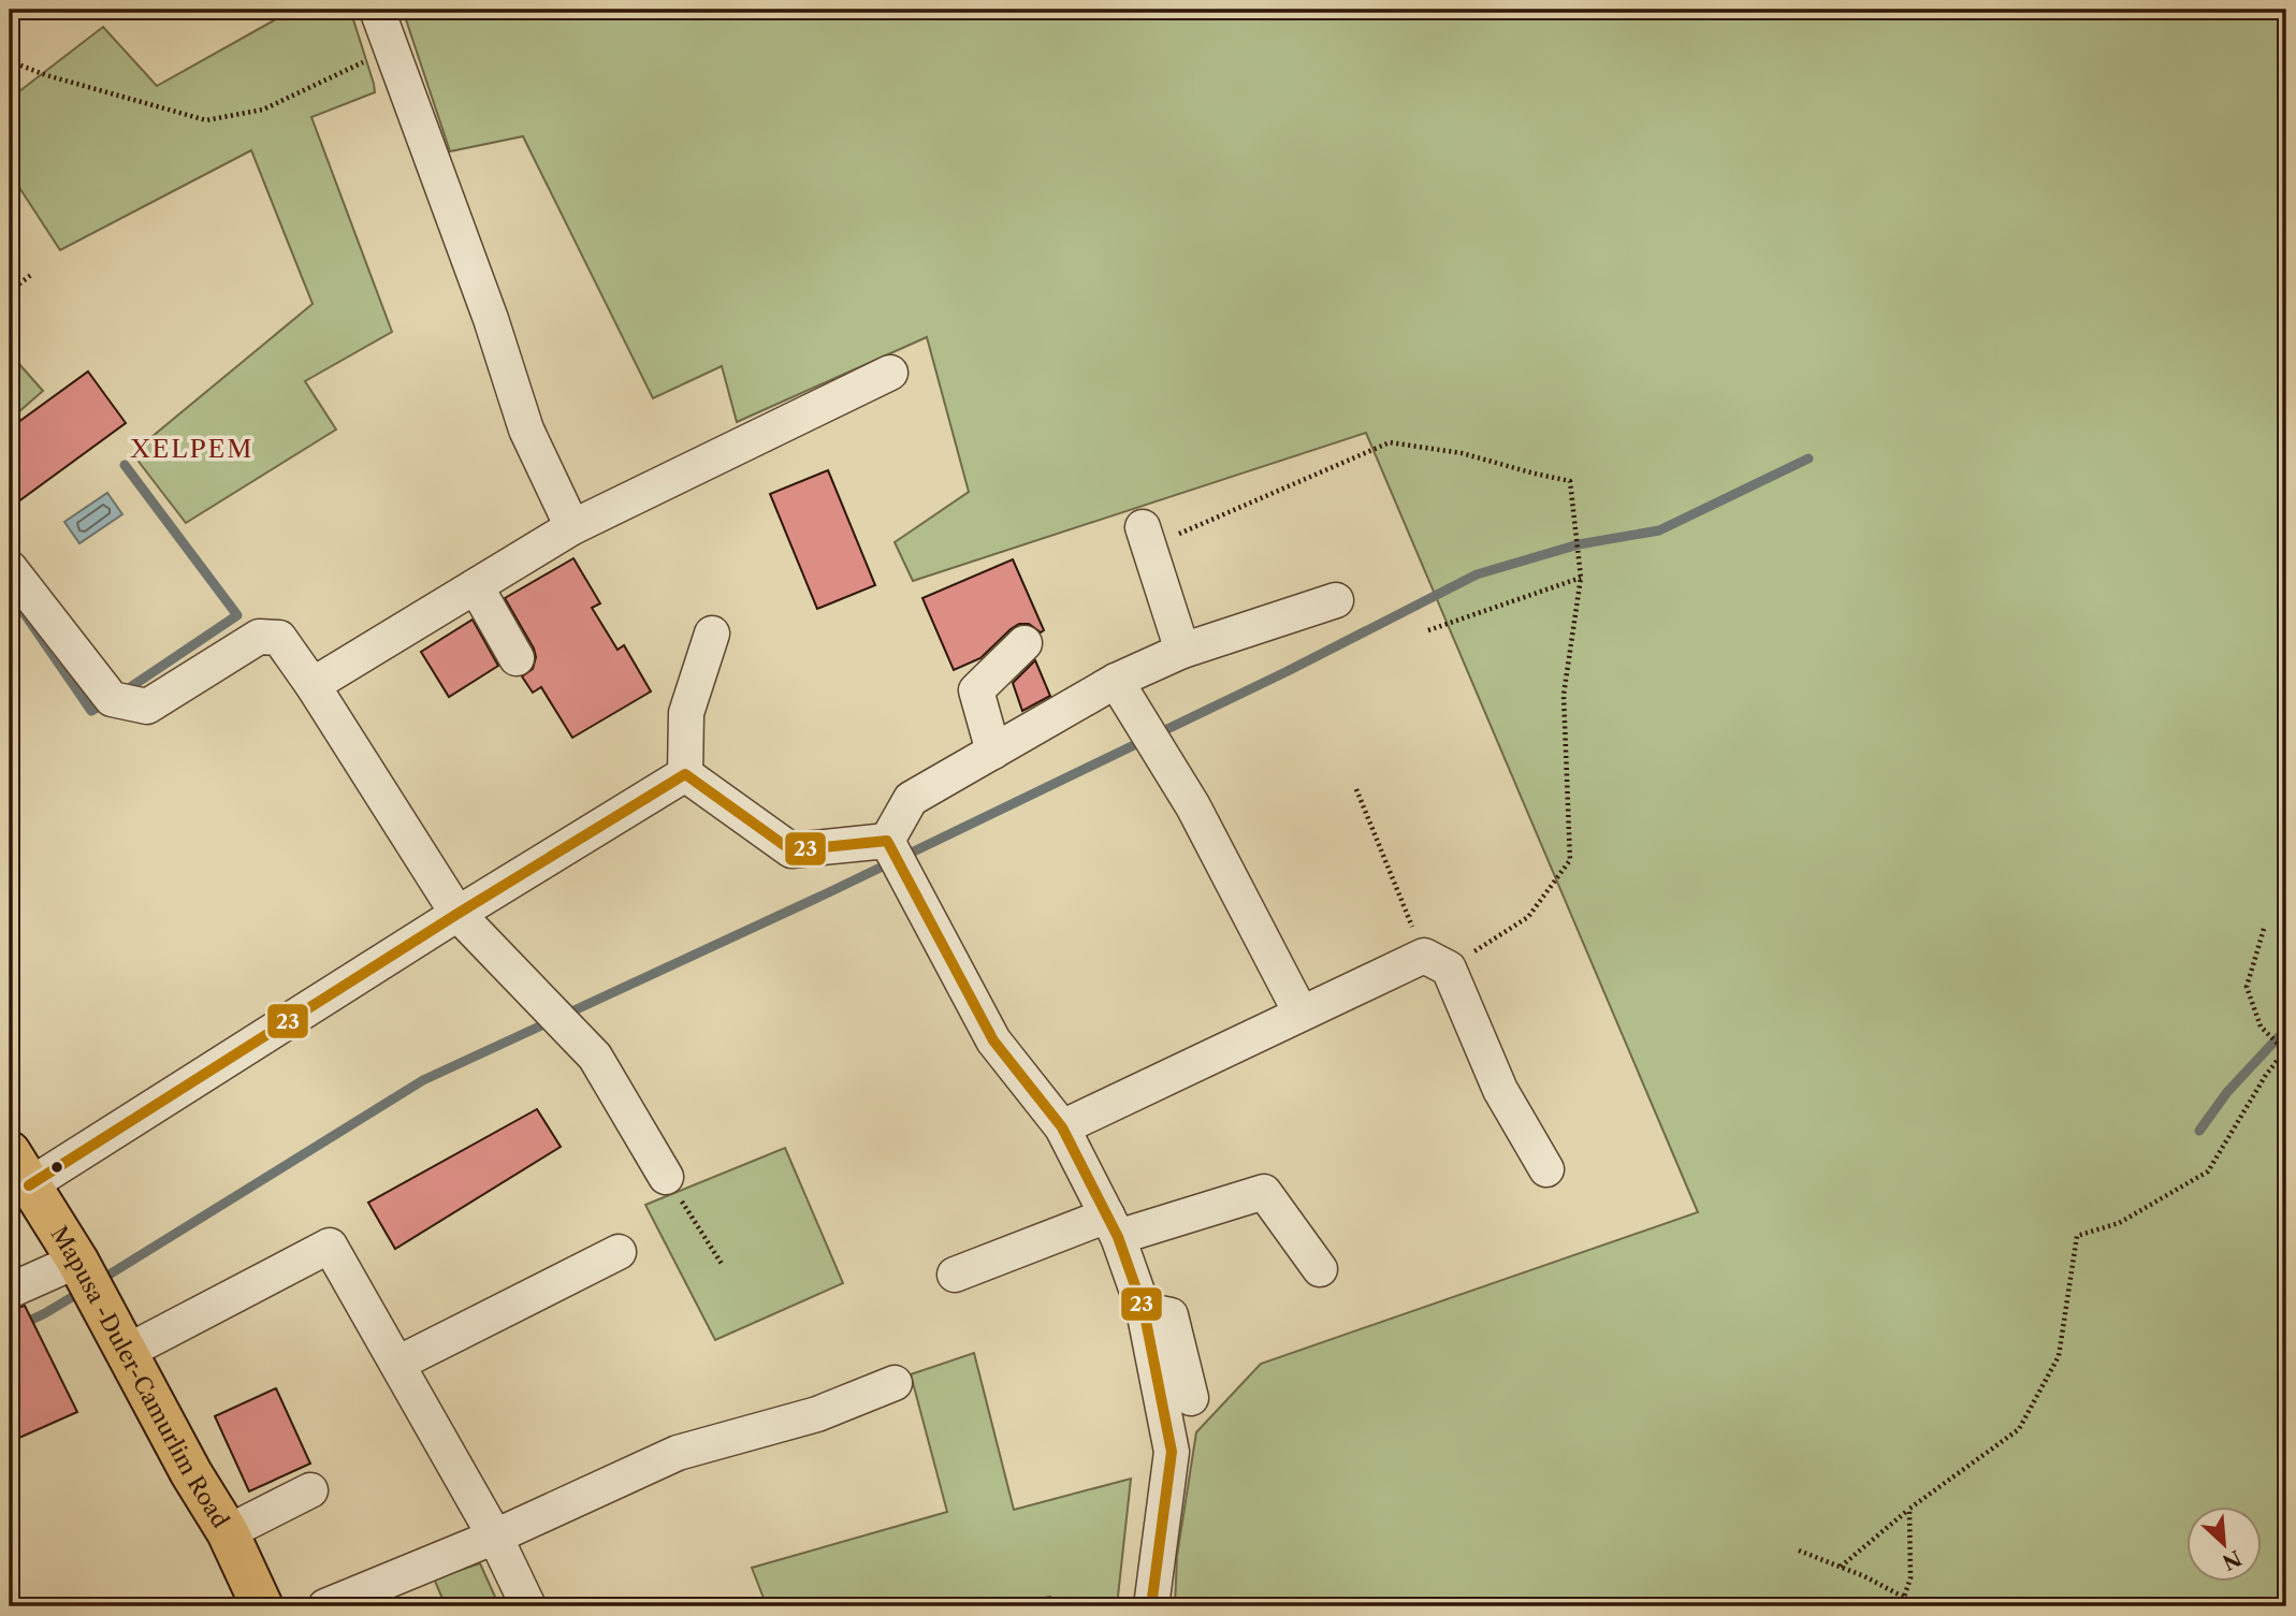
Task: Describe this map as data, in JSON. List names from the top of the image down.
{
  "streets": {
    "main road": ["Mapusa -Duler-Camurlim Road"]
  },
  "districts": ["XELPEM"],
  "lines": ["transit line 23"],
  "north": "bottom right"
}
